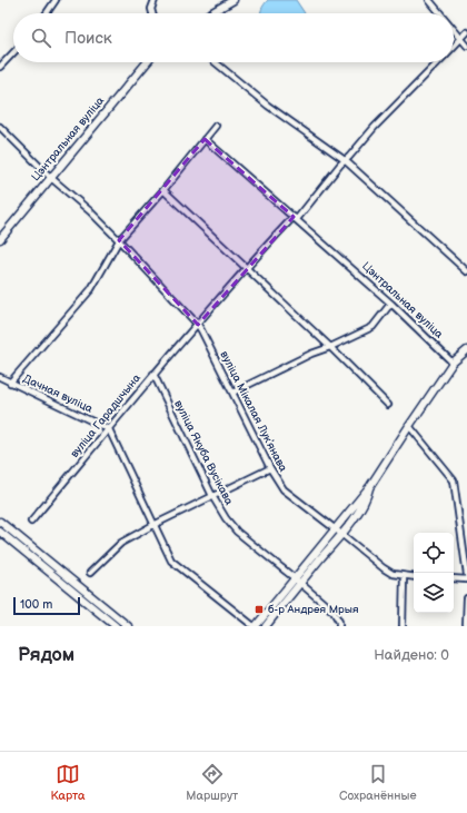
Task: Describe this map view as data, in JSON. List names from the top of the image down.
{
  "streets": {
    "main road": ["Цэнтральная вуліца"],
    "street": [
      "Дачная вуліца",
      "вуліца Мікалая Лукʼянава",
      "вуліца Гарадшчына",
      "вуліца Якуба Вусікава"
    ]
  },
  "crossings": [
    ["Цэнтральная вуліца", "вуліца Мікалая Лукʼянава"],
    ["Дачная вуліца", "вуліца Гарадшчына"],
    ["вуліца Мікалая Лукʼянава", "вуліца Гарадшчына"],
    ["вуліца Гарадшчына", "вуліца Якуба Вусікава"]
  ],
  "places": {
    "transit": ["б-р Андрея Мрыя"]
  },
  "scale_bar": "100 m",
  "page": {
    "search": "Поиск",
    "scale": "100 m",
    "heading": ["Рядом", "Найдено: 0"],
    "nav": ["Карта", "Маршрут", "Сохранённые"]
  }
}
